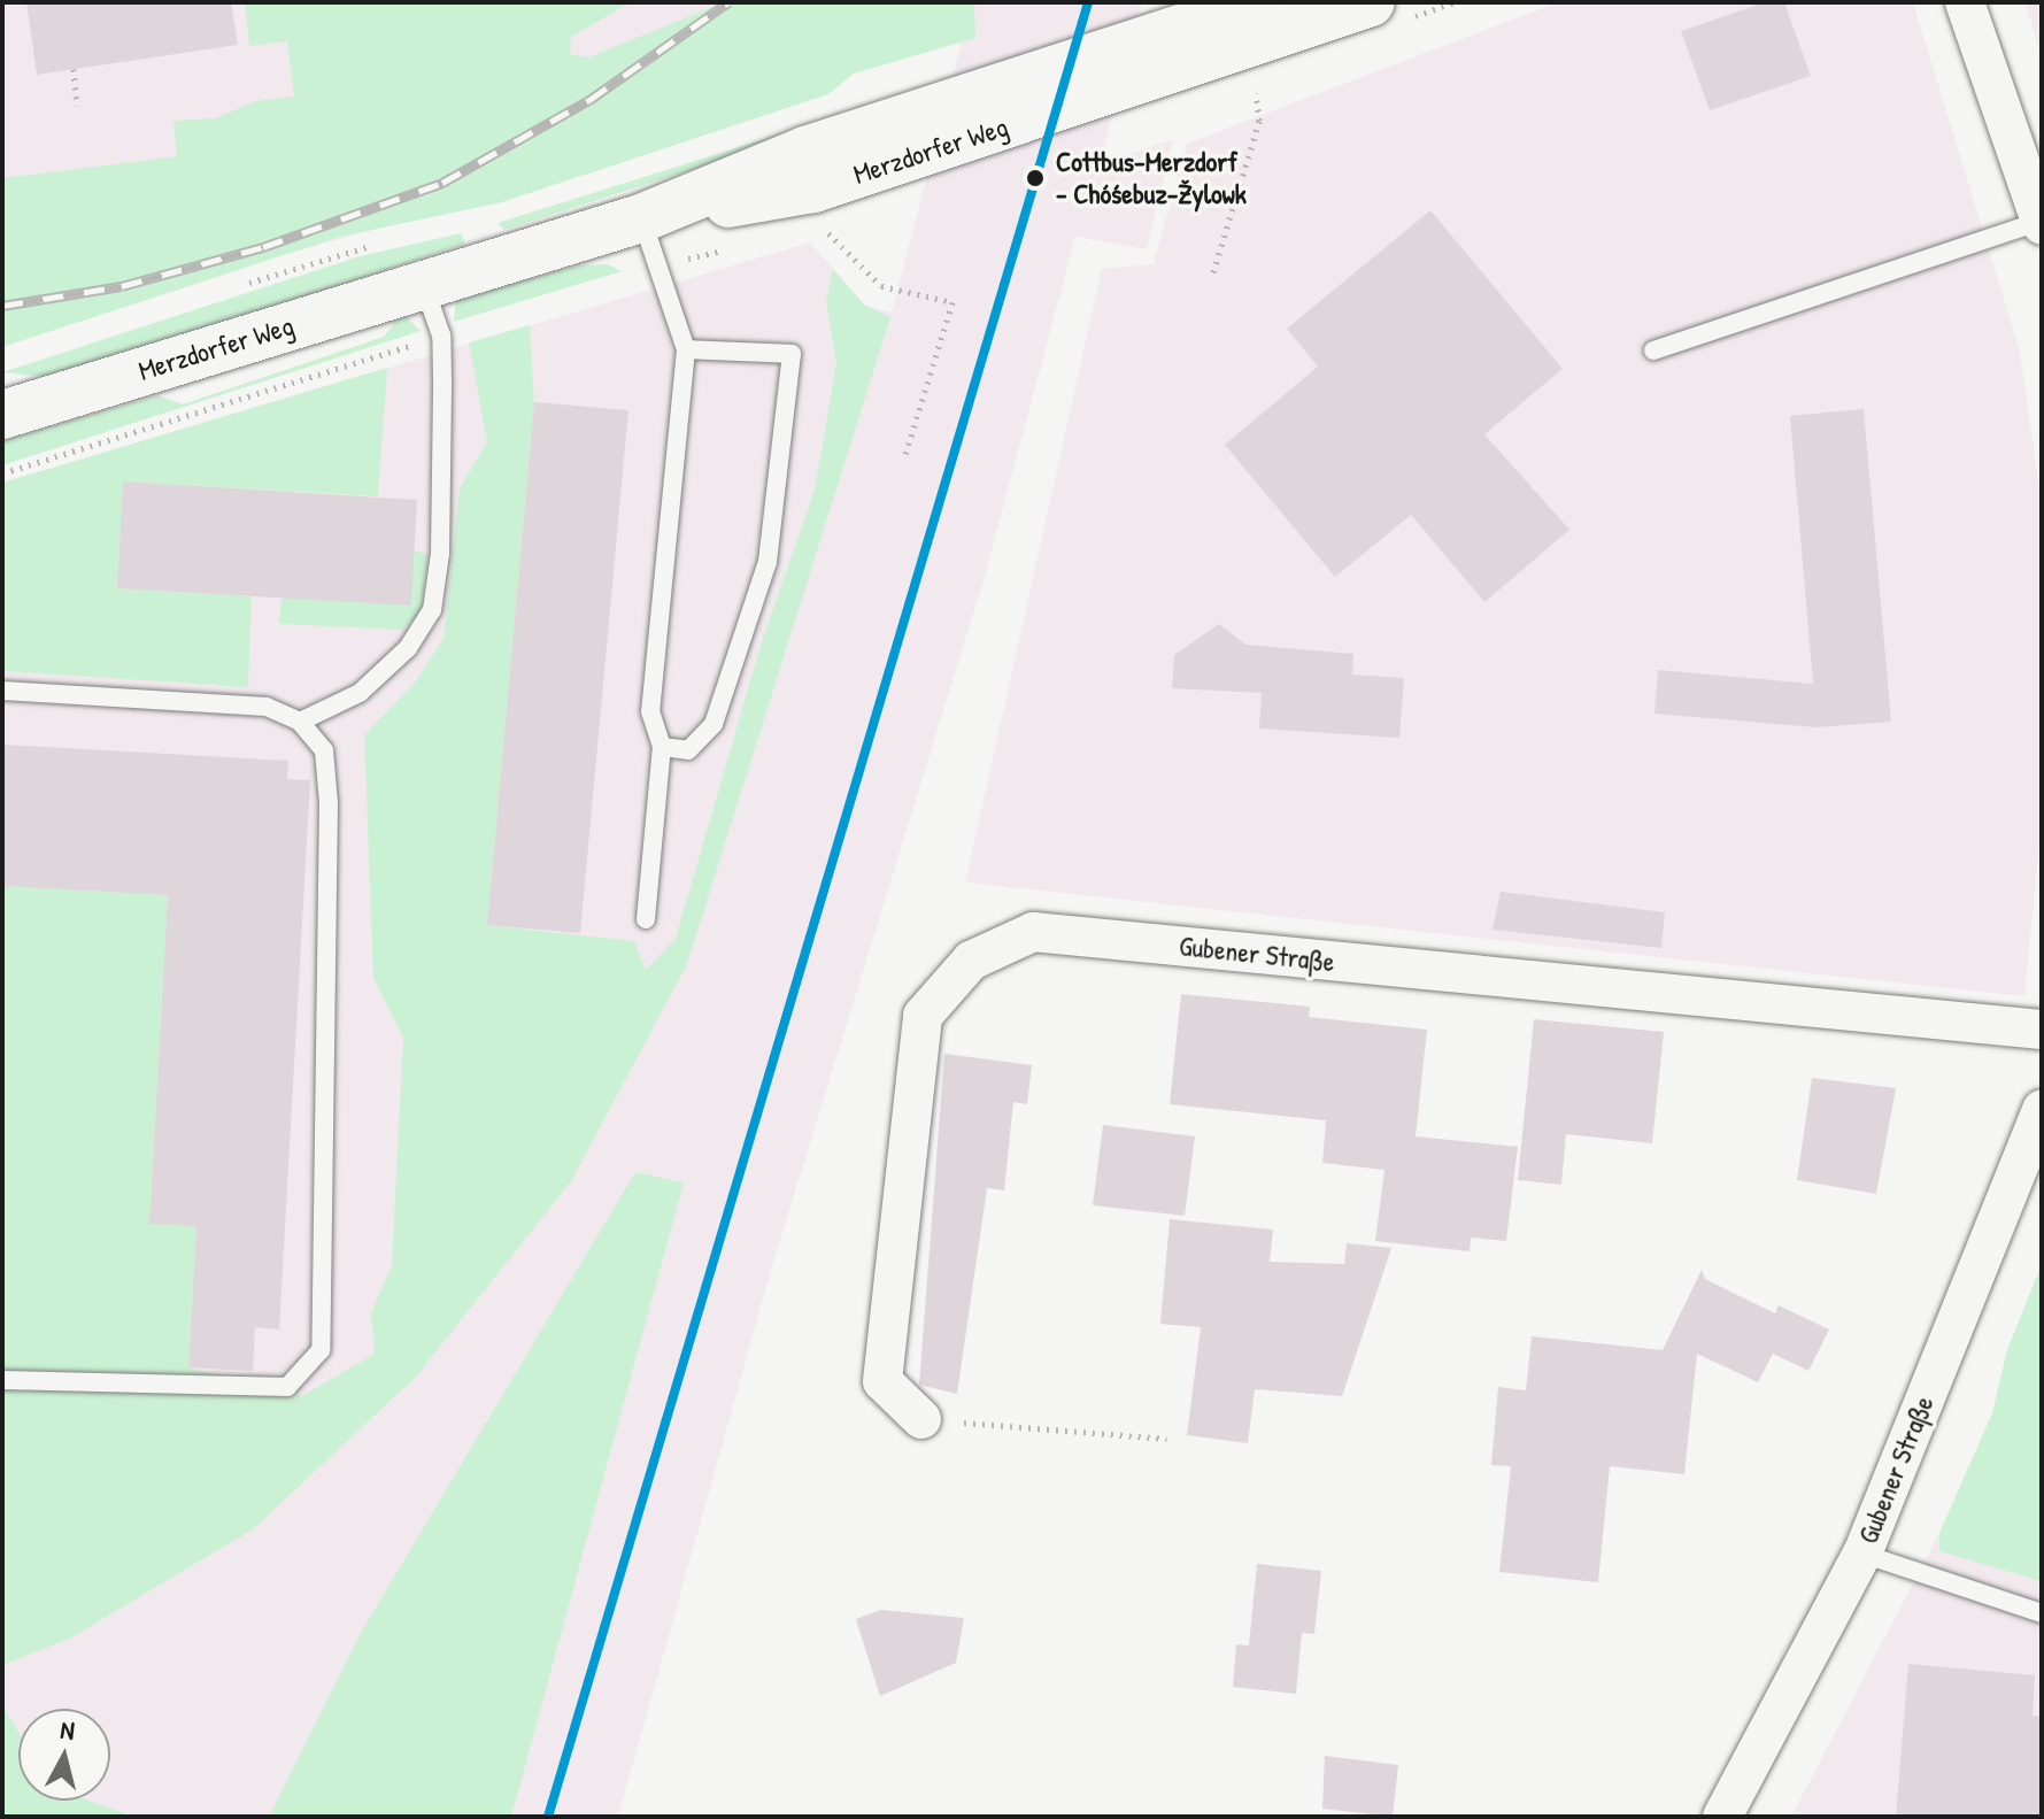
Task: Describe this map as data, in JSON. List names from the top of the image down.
{
  "streets": {
    "street": ["Merzdorfer Weg", "Gubener Straße"]
  },
  "places": ["Cottbus-Merzdorf - Chóśebuz-Žylowk"],
  "north": "top"
}
